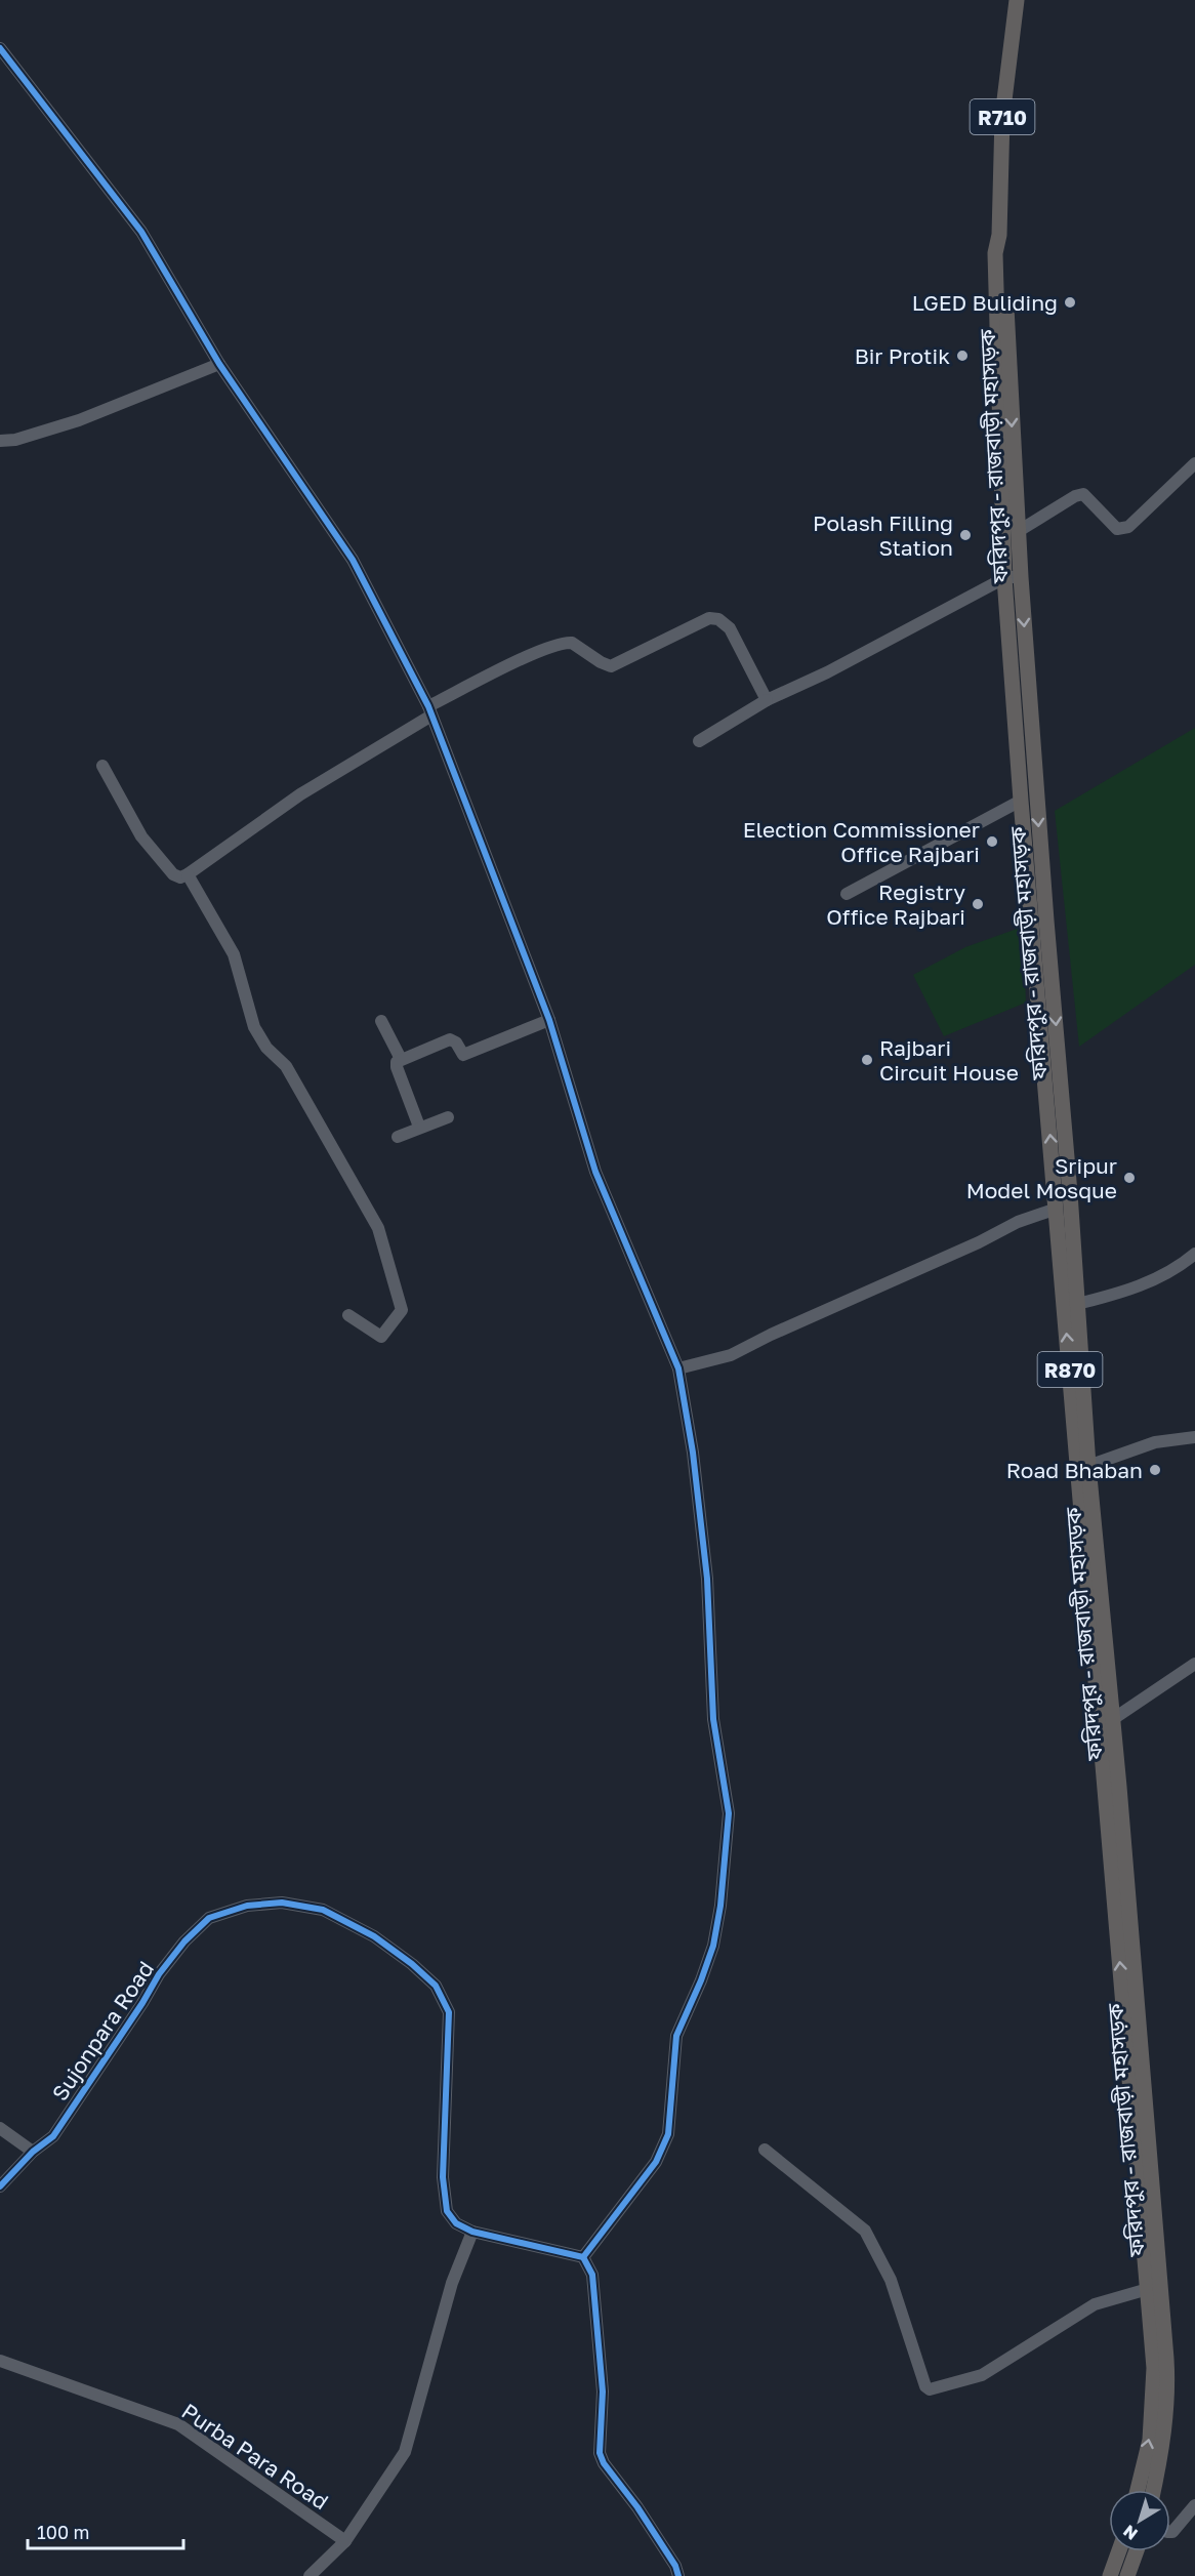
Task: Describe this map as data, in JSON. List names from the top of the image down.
{
  "streets": {
    "main road": ["R710", "ফরিদপুর - রাজবাড়ী মহাসড়ক", "R870"],
    "street": ["Sujonpara Road", "Purba Para Road"]
  },
  "crossings": [
    ["R710", "ফরিদপুর - রাজবাড়ী মহাসড়ক"]
  ],
  "places": [
    "LGED Buliding",
    "Bir Protik",
    "Polash Filling Station",
    "Election Commissioner Office Rajbari",
    "Registry Office Rajbari",
    "Rajbari Circuit House",
    "Sripur Model Mosque",
    "Road Bhaban"
  ],
  "scale_bar": "100 m",
  "north": "bottom left"
}
